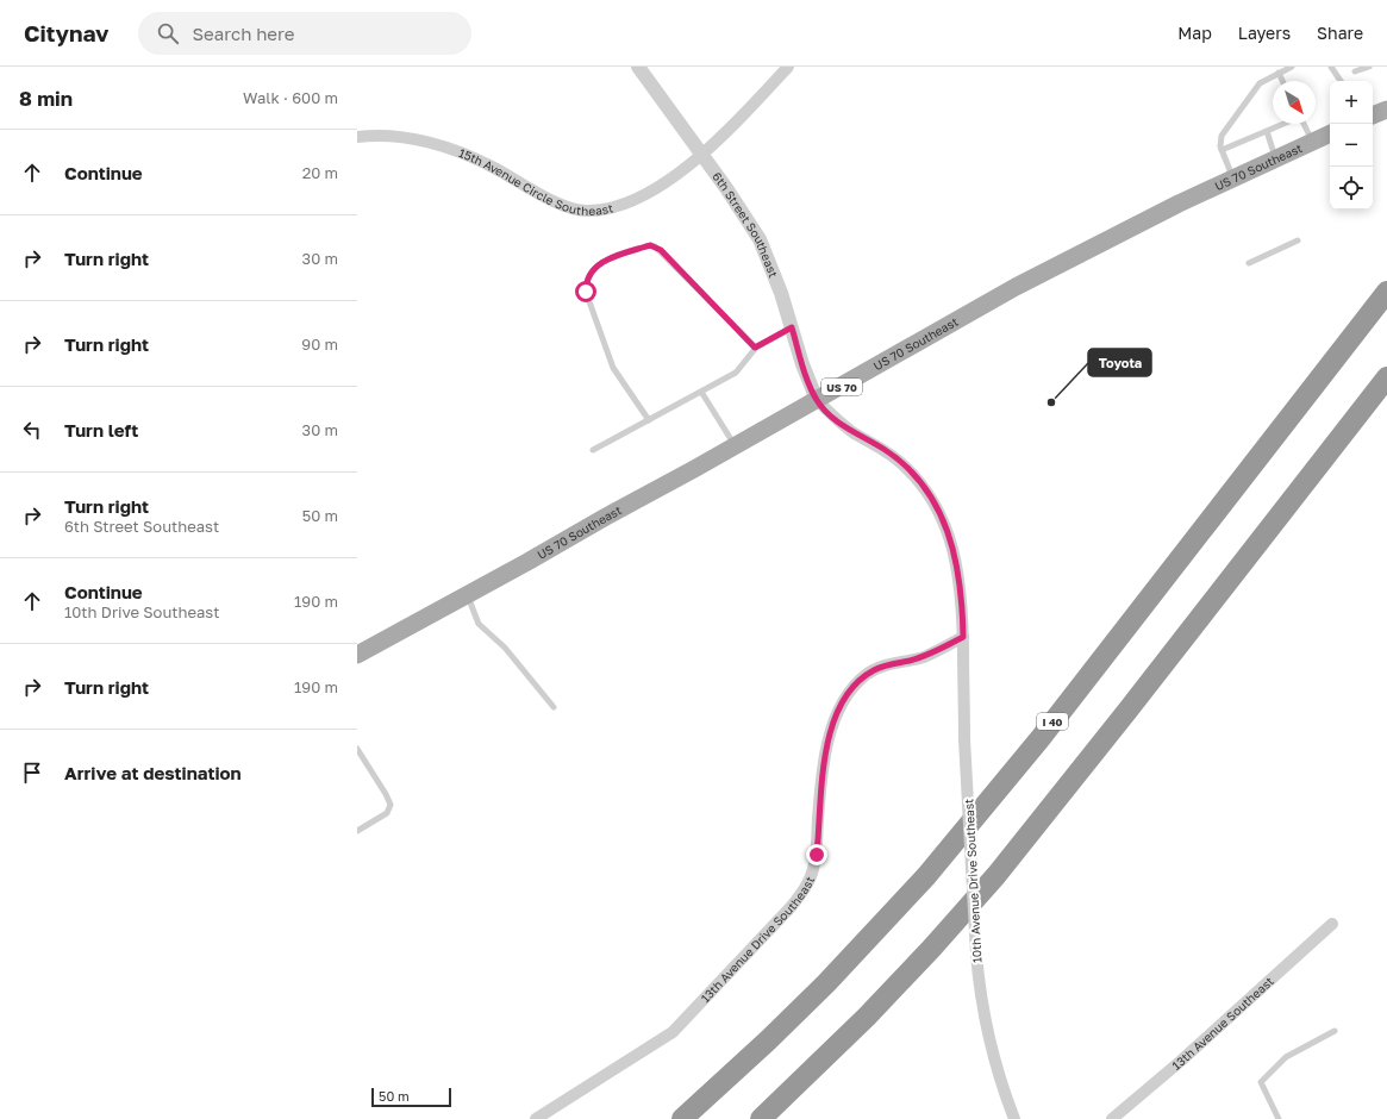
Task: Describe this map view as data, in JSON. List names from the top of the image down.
{
  "streets": {
    "highway": ["I 40"],
    "main road": ["US 70 Southeast", "US 70"],
    "street": [
      "15th Avenue Circle Southeast",
      "6th Street Southeast",
      "10th Avenue Drive Southeast",
      "13th Avenue Drive Southeast",
      "13th Avenue Southeast"
    ]
  },
  "crossings": [
    ["US 70 Southeast", "6th Street Southeast"],
    ["US 70 Southeast", "10th Avenue Drive Southeast"],
    ["15th Avenue Circle Southeast", "6th Street Southeast"],
    ["6th Street Southeast", "10th Avenue Drive Southeast"],
    ["10th Avenue Drive Southeast", "13th Avenue Drive Southeast"]
  ],
  "places": ["Toyota"],
  "scale_bar": "50 m",
  "north": "bottom right",
  "page": {
    "header": "Citynav",
    "search": "Search here",
    "nav": ["Map", "Layers", "Share"],
    "heading": ["8 min", "Walk · 600 m"],
    "map_buttons": ["+", "−"],
    "list": [
      ["Continue", "20 m"],
      ["Turn right", "30 m"],
      ["Turn right", "90 m"],
      ["Turn left", "30 m"],
      ["Turn right", "6th Street Southeast", "50 m"],
      ["Continue", "10th Drive Southeast", "190 m"],
      ["Turn right", "190 m"],
      "Arrive at destination"
    ],
    "scale": "50 m"
  }
}
